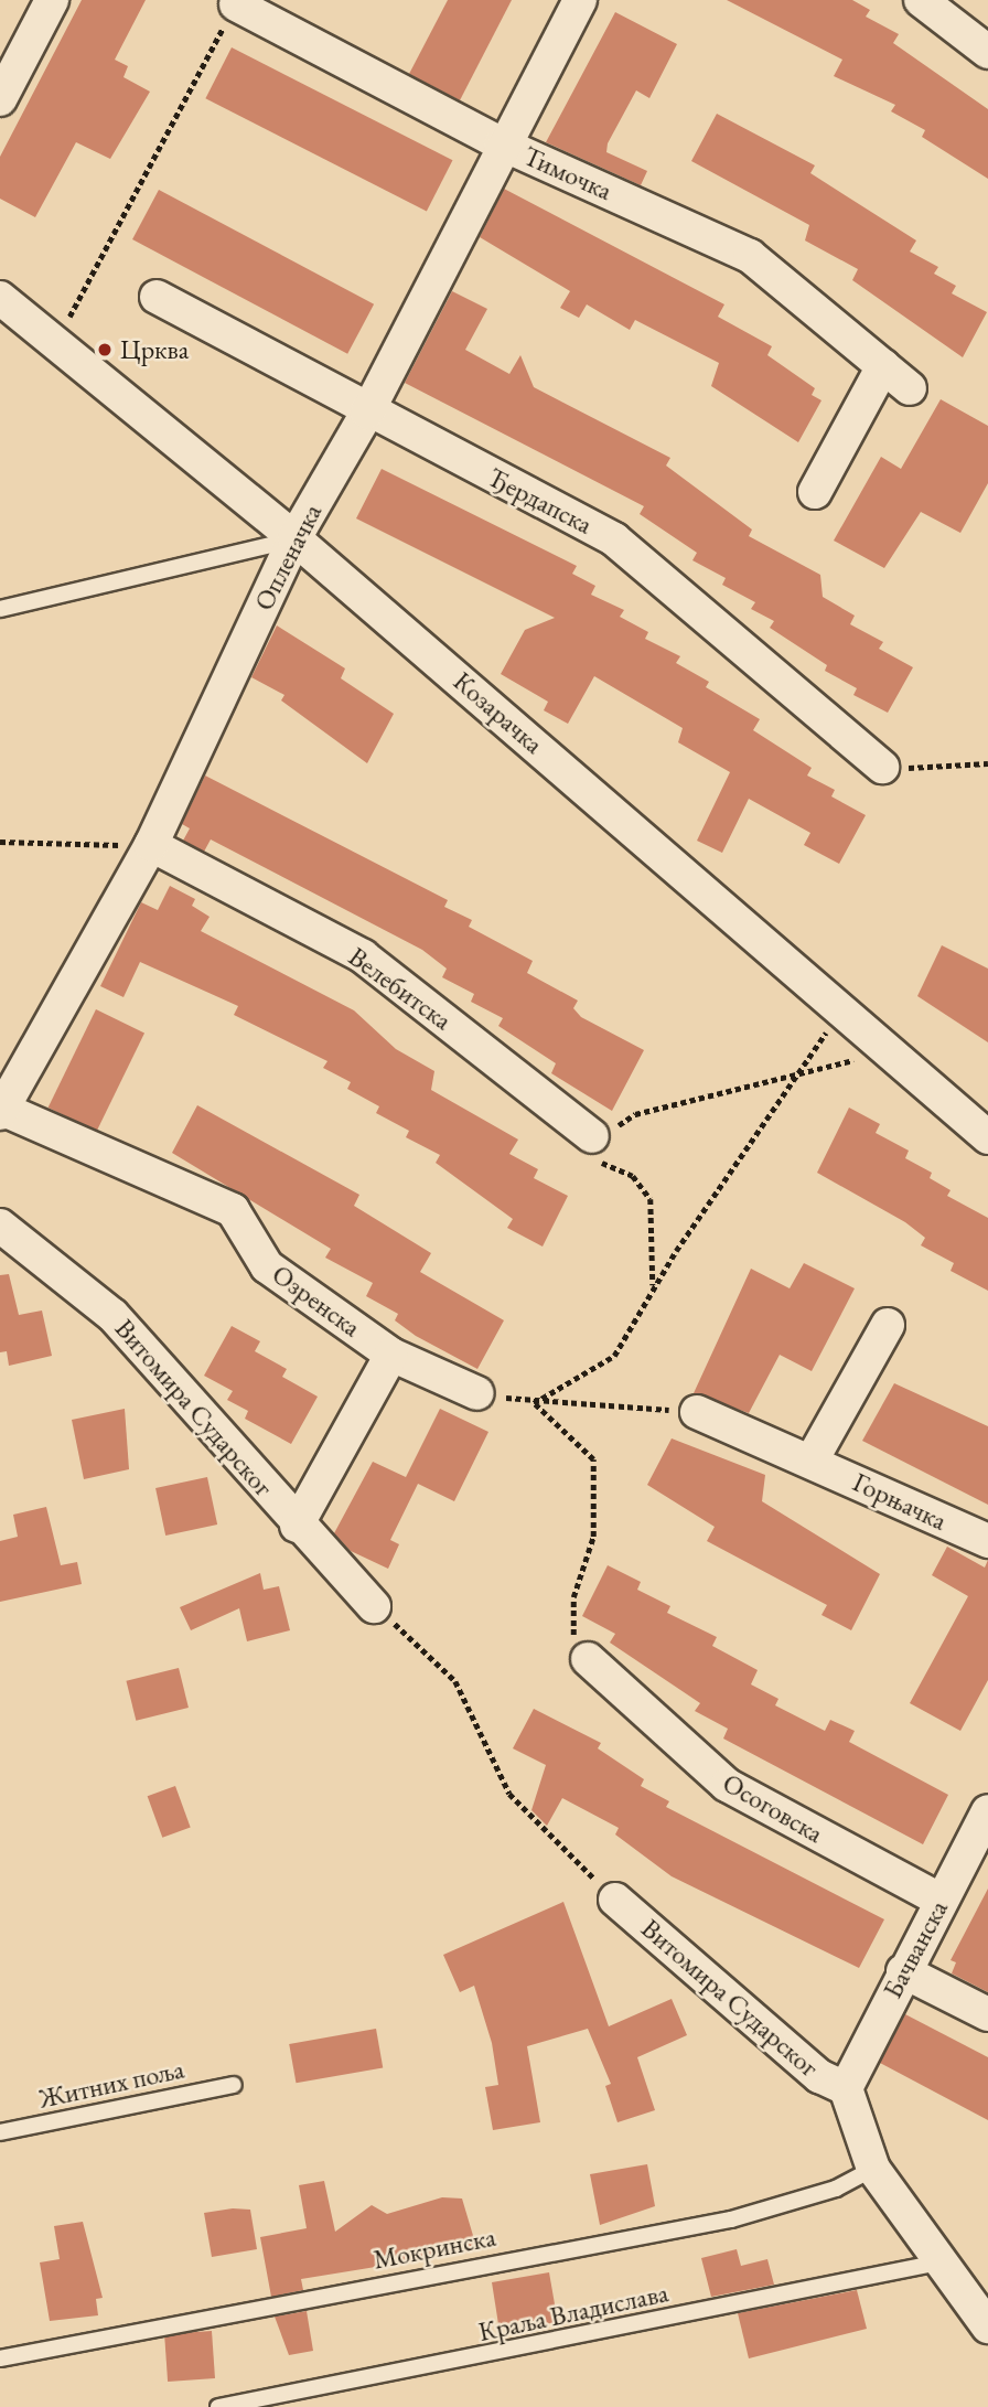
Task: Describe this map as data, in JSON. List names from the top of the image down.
{
  "streets": {
    "street": [
      "Тимочка",
      "Ђердапска",
      "Опленачка",
      "Козарачка",
      "Велебитска",
      "Озренска",
      "Витомира Сударског",
      "Горњачка",
      "Осоговска",
      "Бачванска"
    ],
    "lane": ["Житних поља", "Мокринска", "Краља Владислава"]
  },
  "crossings": [
    ["Тимочка", "Опленачка"],
    ["Ђердапска", "Опленачка"],
    ["Опленачка", "Козарачка"],
    ["Опленачка", "Велебитска"],
    ["Опленачка", "Озренска"],
    ["Витомира Сударског", "Бачванска"],
    ["Витомира Сударског", "Мокринска"],
    ["Витомира Сударског", "Краља Владислава"],
    ["Осоговска", "Бачванска"]
  ],
  "places": ["Црква"]
}
